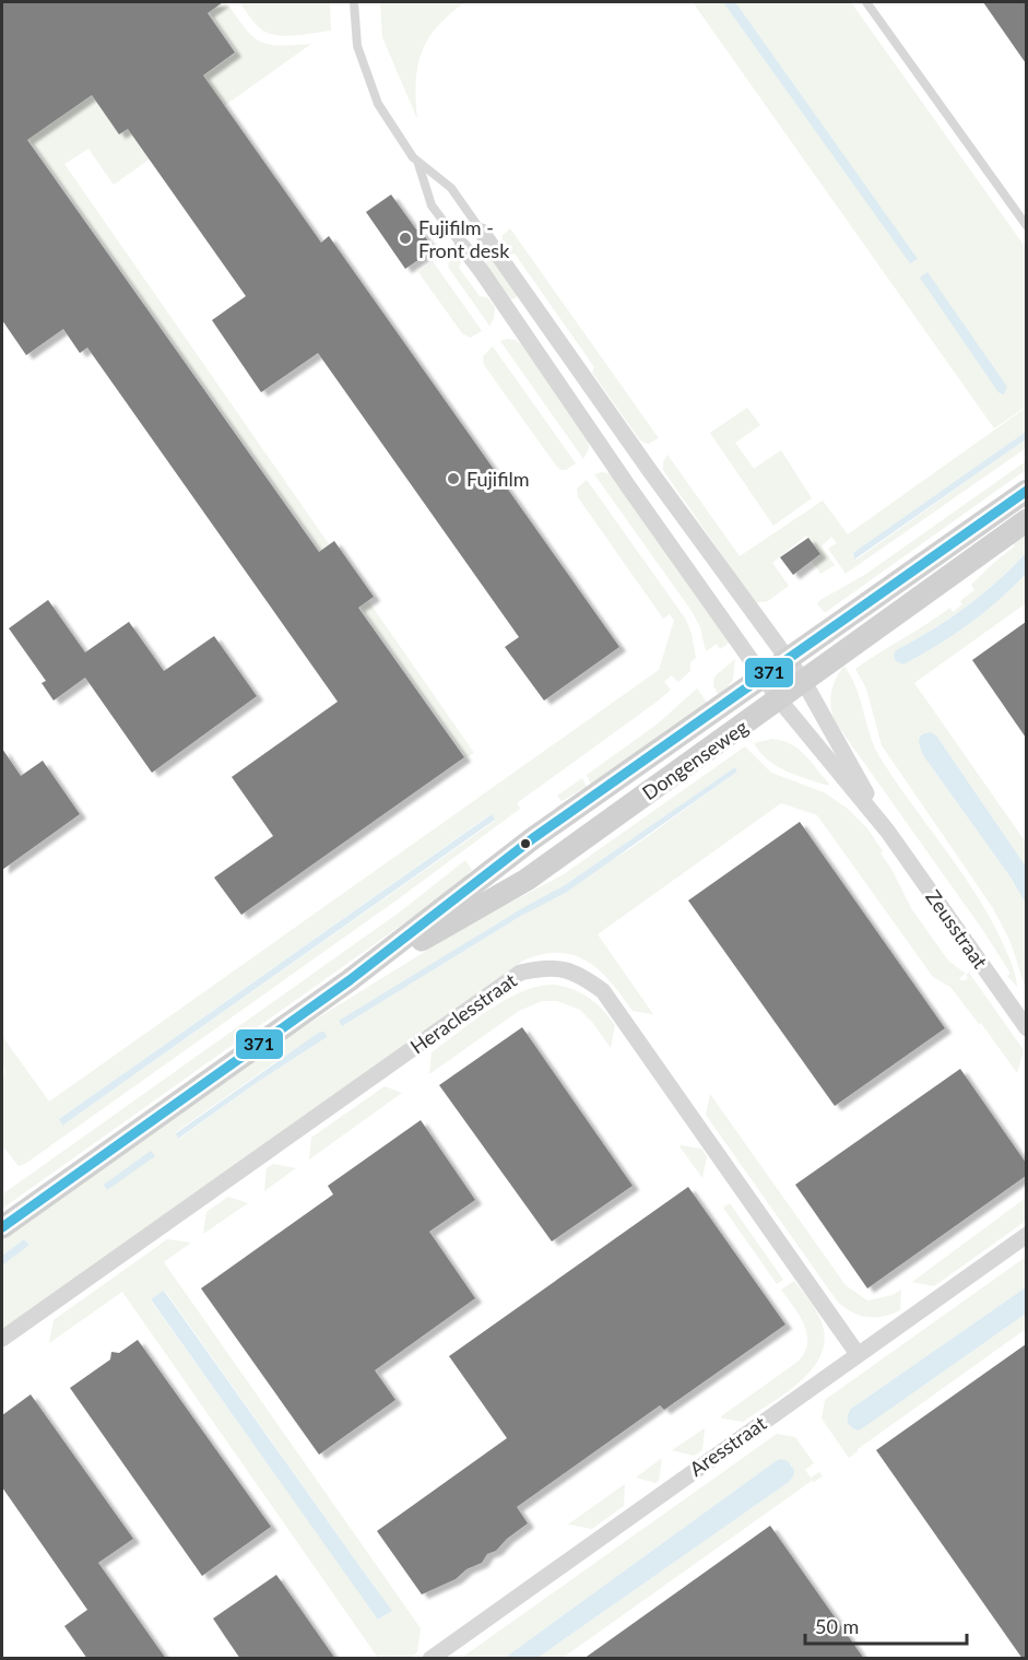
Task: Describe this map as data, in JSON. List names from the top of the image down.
{
  "streets": {
    "street": [
      "Dongenseweg",
      "Zeusstraat",
      "Heraclesstraat",
      "Aresstraat"
    ]
  },
  "crossings": [
    ["Dongenseweg", "Zeusstraat"],
    ["Heraclesstraat", "Aresstraat"]
  ],
  "places": ["Fujifilm - Front desk", "Fujifilm"],
  "lines": ["transit line 371"],
  "scale_bar": "50 m"
}
